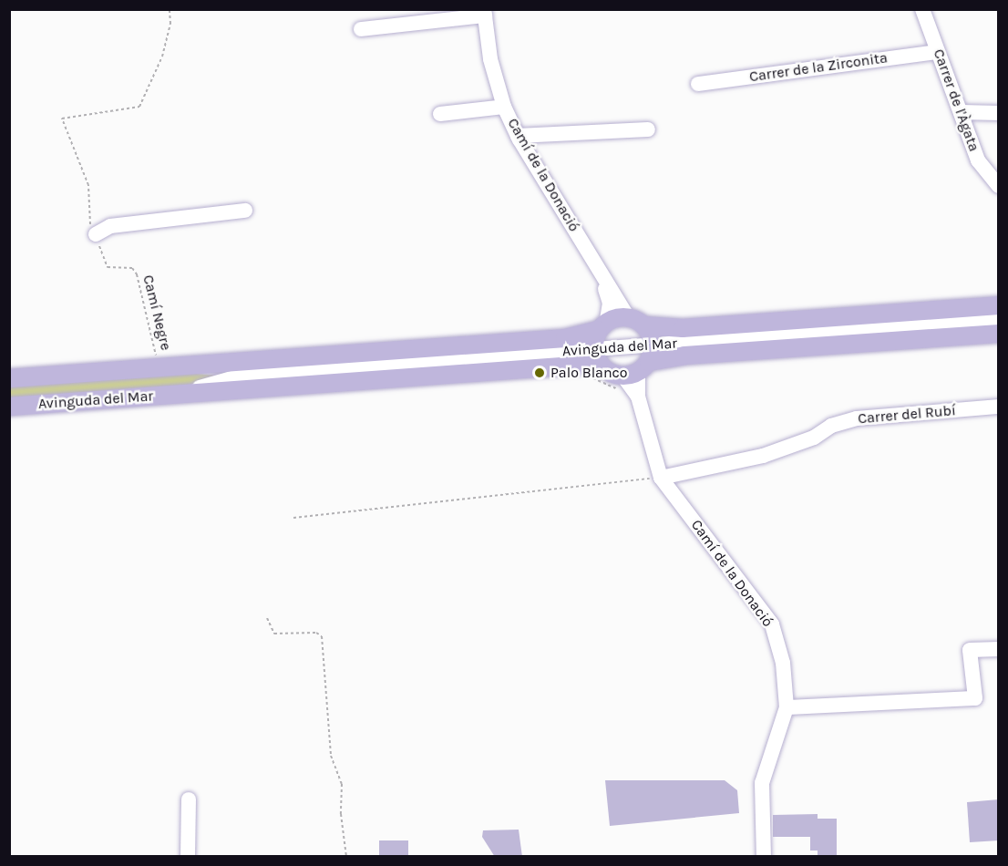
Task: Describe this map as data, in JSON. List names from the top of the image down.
{
  "streets": {
    "main road": ["Avinguda del Mar"],
    "street": [
      "Carrer de la Zirconita",
      "Carrer de l'Àgata",
      "Camí de la Donació",
      "Carrer del Rubí"
    ],
    "path": ["Camí Negre"]
  },
  "crossings": [
    ["Carrer de la Zirconita", "Carrer de l'Àgata"],
    ["Camí de la Donació", "Avinguda del Mar"],
    ["Camí de la Donació", "Carrer del Rubí"],
    ["Camí Negre", "Avinguda del Mar"]
  ],
  "places": ["Palo Blanco"]
}
